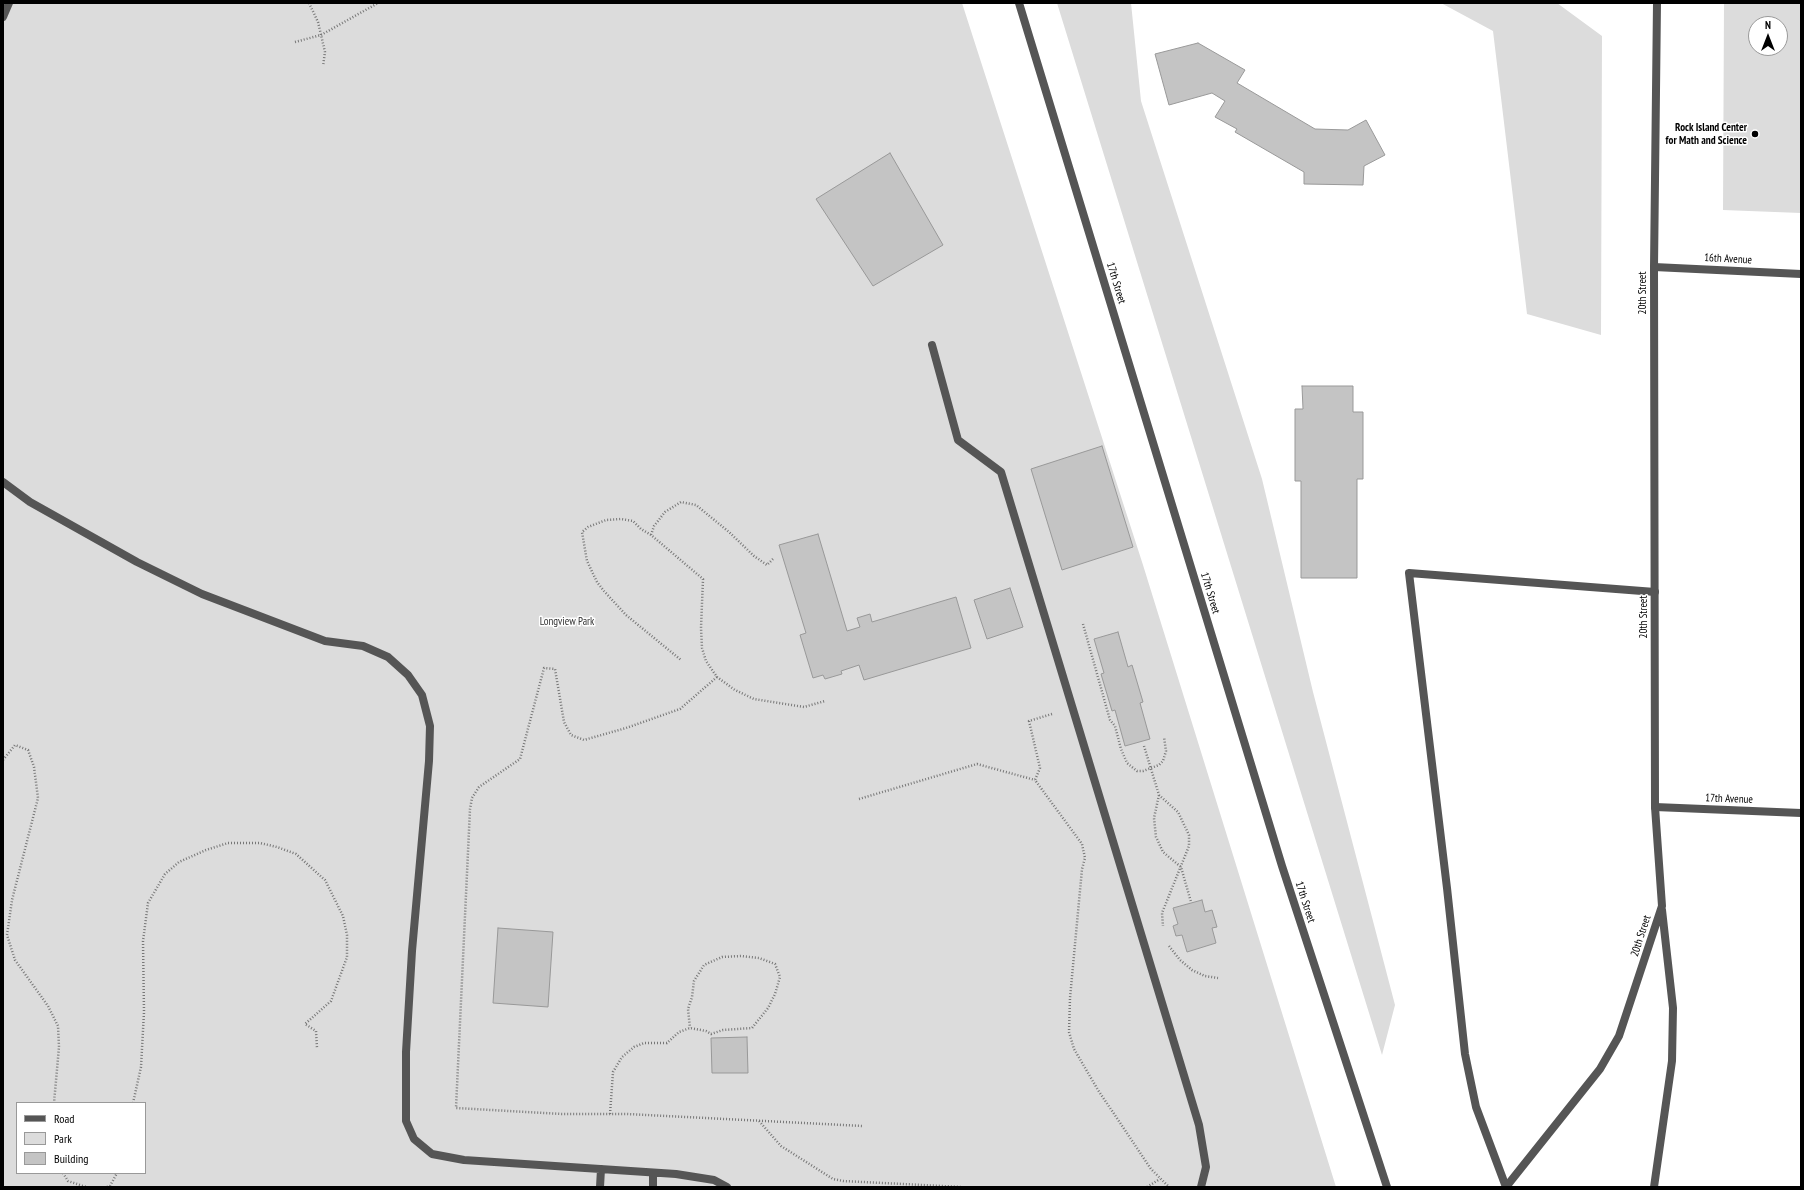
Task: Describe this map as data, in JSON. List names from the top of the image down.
{
  "streets": {
    "street": [
      "16th Avenue",
      "17th Street",
      "20th Street",
      "17th Avenue"
    ]
  },
  "crossings": [
    ["16th Avenue", "20th Street"],
    ["20th Street", "17th Avenue"]
  ],
  "parks": ["Longview Park"],
  "places": ["Rock Island Center for Math and Science"],
  "legend": ["Road", "Park", "Building"],
  "north": "top"
}
